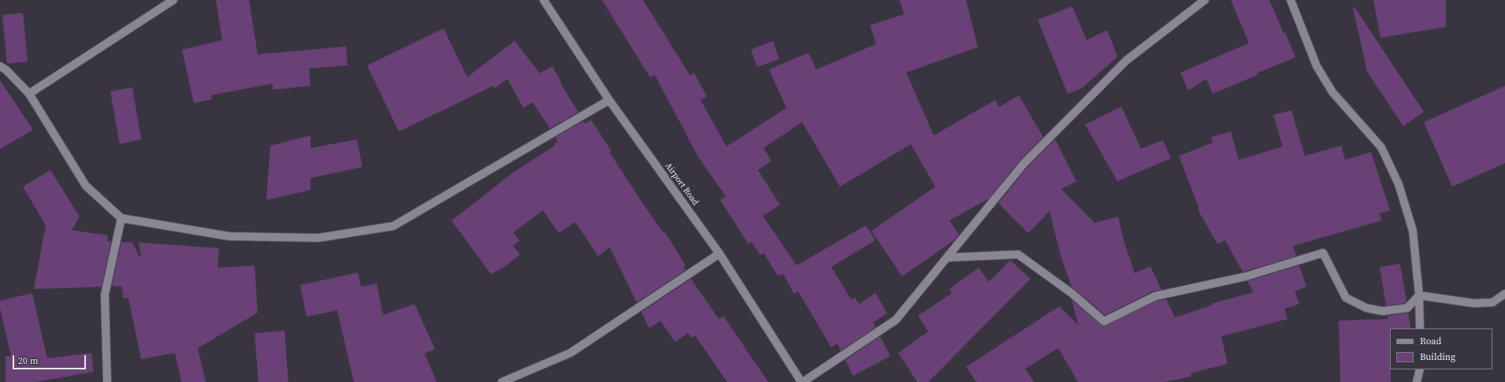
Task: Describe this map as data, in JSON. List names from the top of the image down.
{
  "streets": {
    "street": ["Airport Road"]
  },
  "legend": ["Road", "Building"],
  "scale_bar": "20 m"
}
